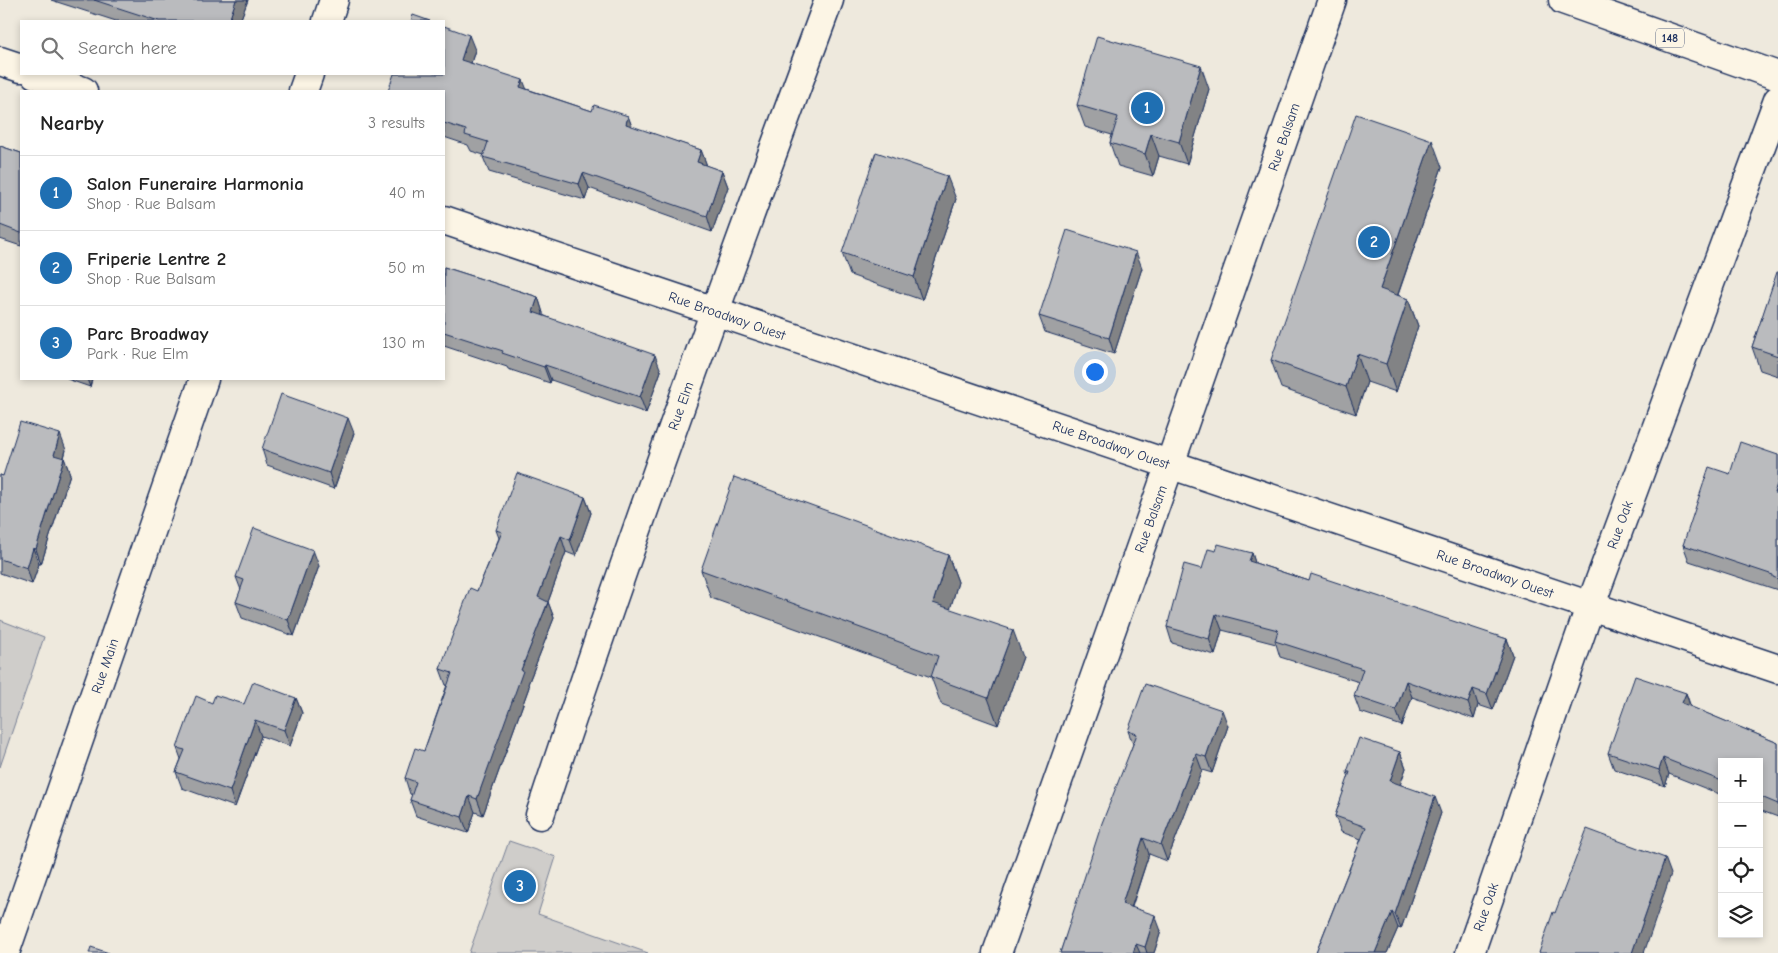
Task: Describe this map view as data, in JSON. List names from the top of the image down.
{
  "streets": {
    "street": [
      "148",
      "Rue Balsam",
      "Rue Broadway Ouest",
      "Rue Elm",
      "Rue Oak",
      "Rue Main"
    ]
  },
  "crossings": [
    ["Rue Balsam", "Rue Broadway Ouest"],
    ["Rue Broadway Ouest", "Rue Elm"],
    ["Rue Broadway Ouest", "Rue Oak"]
  ],
  "page": {
    "search": "Search here",
    "pins": ["1", "2", "3"],
    "heading": ["Nearby", "3 results"],
    "list": [
      {
        "mark": "1",
        "name": "Salon Funeraire Harmonia",
        "note": "Shop · Rue Balsam",
        "value": "40 m"
      },
      {
        "mark": "2",
        "name": "Friperie Lentre 2",
        "note": "Shop · Rue Balsam",
        "value": "50 m"
      },
      {
        "mark": "3",
        "name": "Parc Broadway",
        "note": "Park · Rue Elm",
        "value": "130 m"
      }
    ],
    "map_buttons": ["+", "−"]
  }
}
